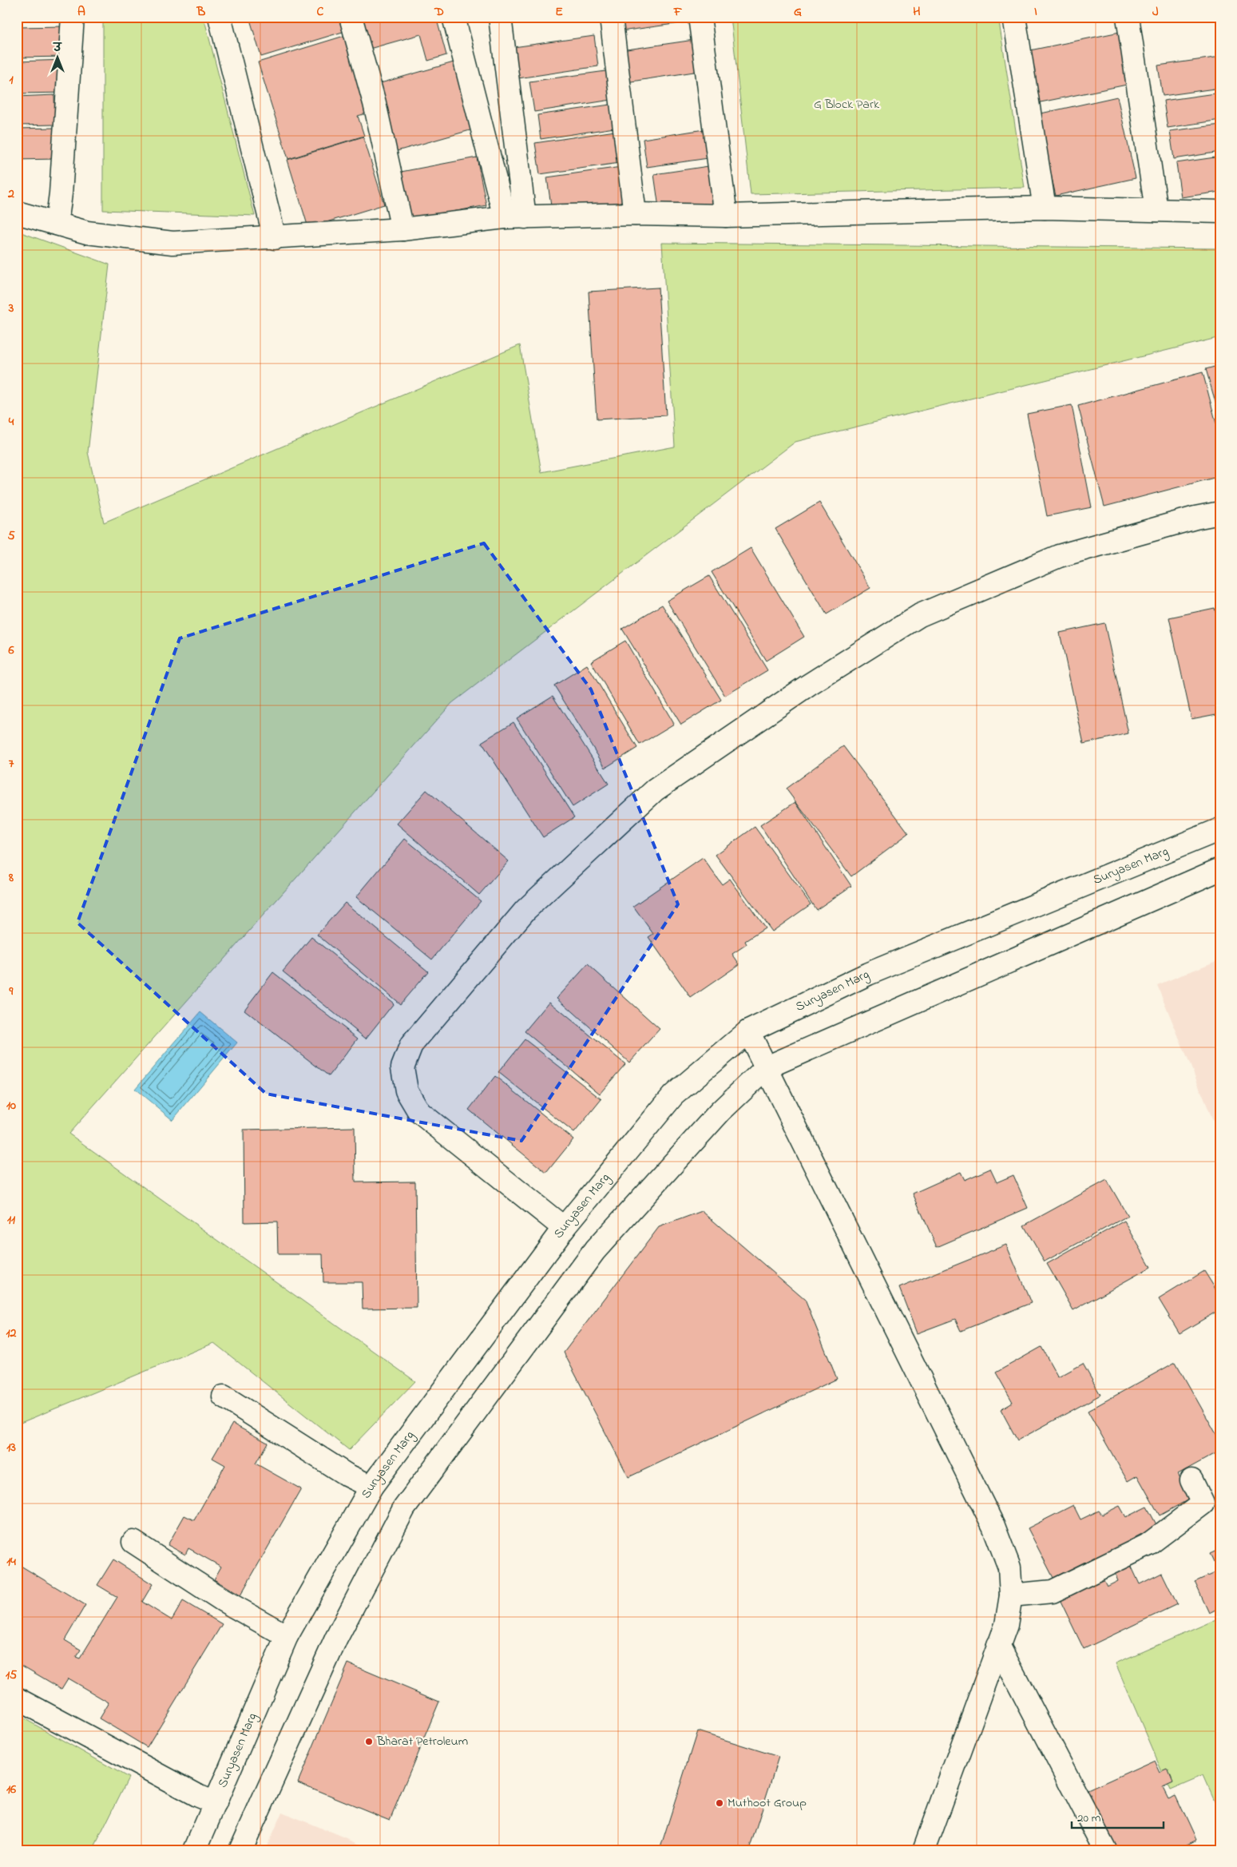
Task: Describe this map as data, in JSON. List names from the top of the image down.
{
  "streets": {
    "street": ["Suryasen Marg"]
  },
  "parks": ["G Block Park"],
  "places": ["Bharat Petroleum", "Muthoot Group"],
  "scale_bar": "20 m",
  "north": "top",
  "grid": {
    "columns": [
      "A",
      "B",
      "C",
      "D",
      "E",
      "F",
      "G",
      "H",
      "I",
      "J"
    ],
    "rows": [
      "1",
      "2",
      "3",
      "4",
      "5",
      "6",
      "7",
      "8",
      "9",
      "10",
      "11",
      "12",
      "13",
      "14",
      "15",
      "16"
    ]
  }
}
